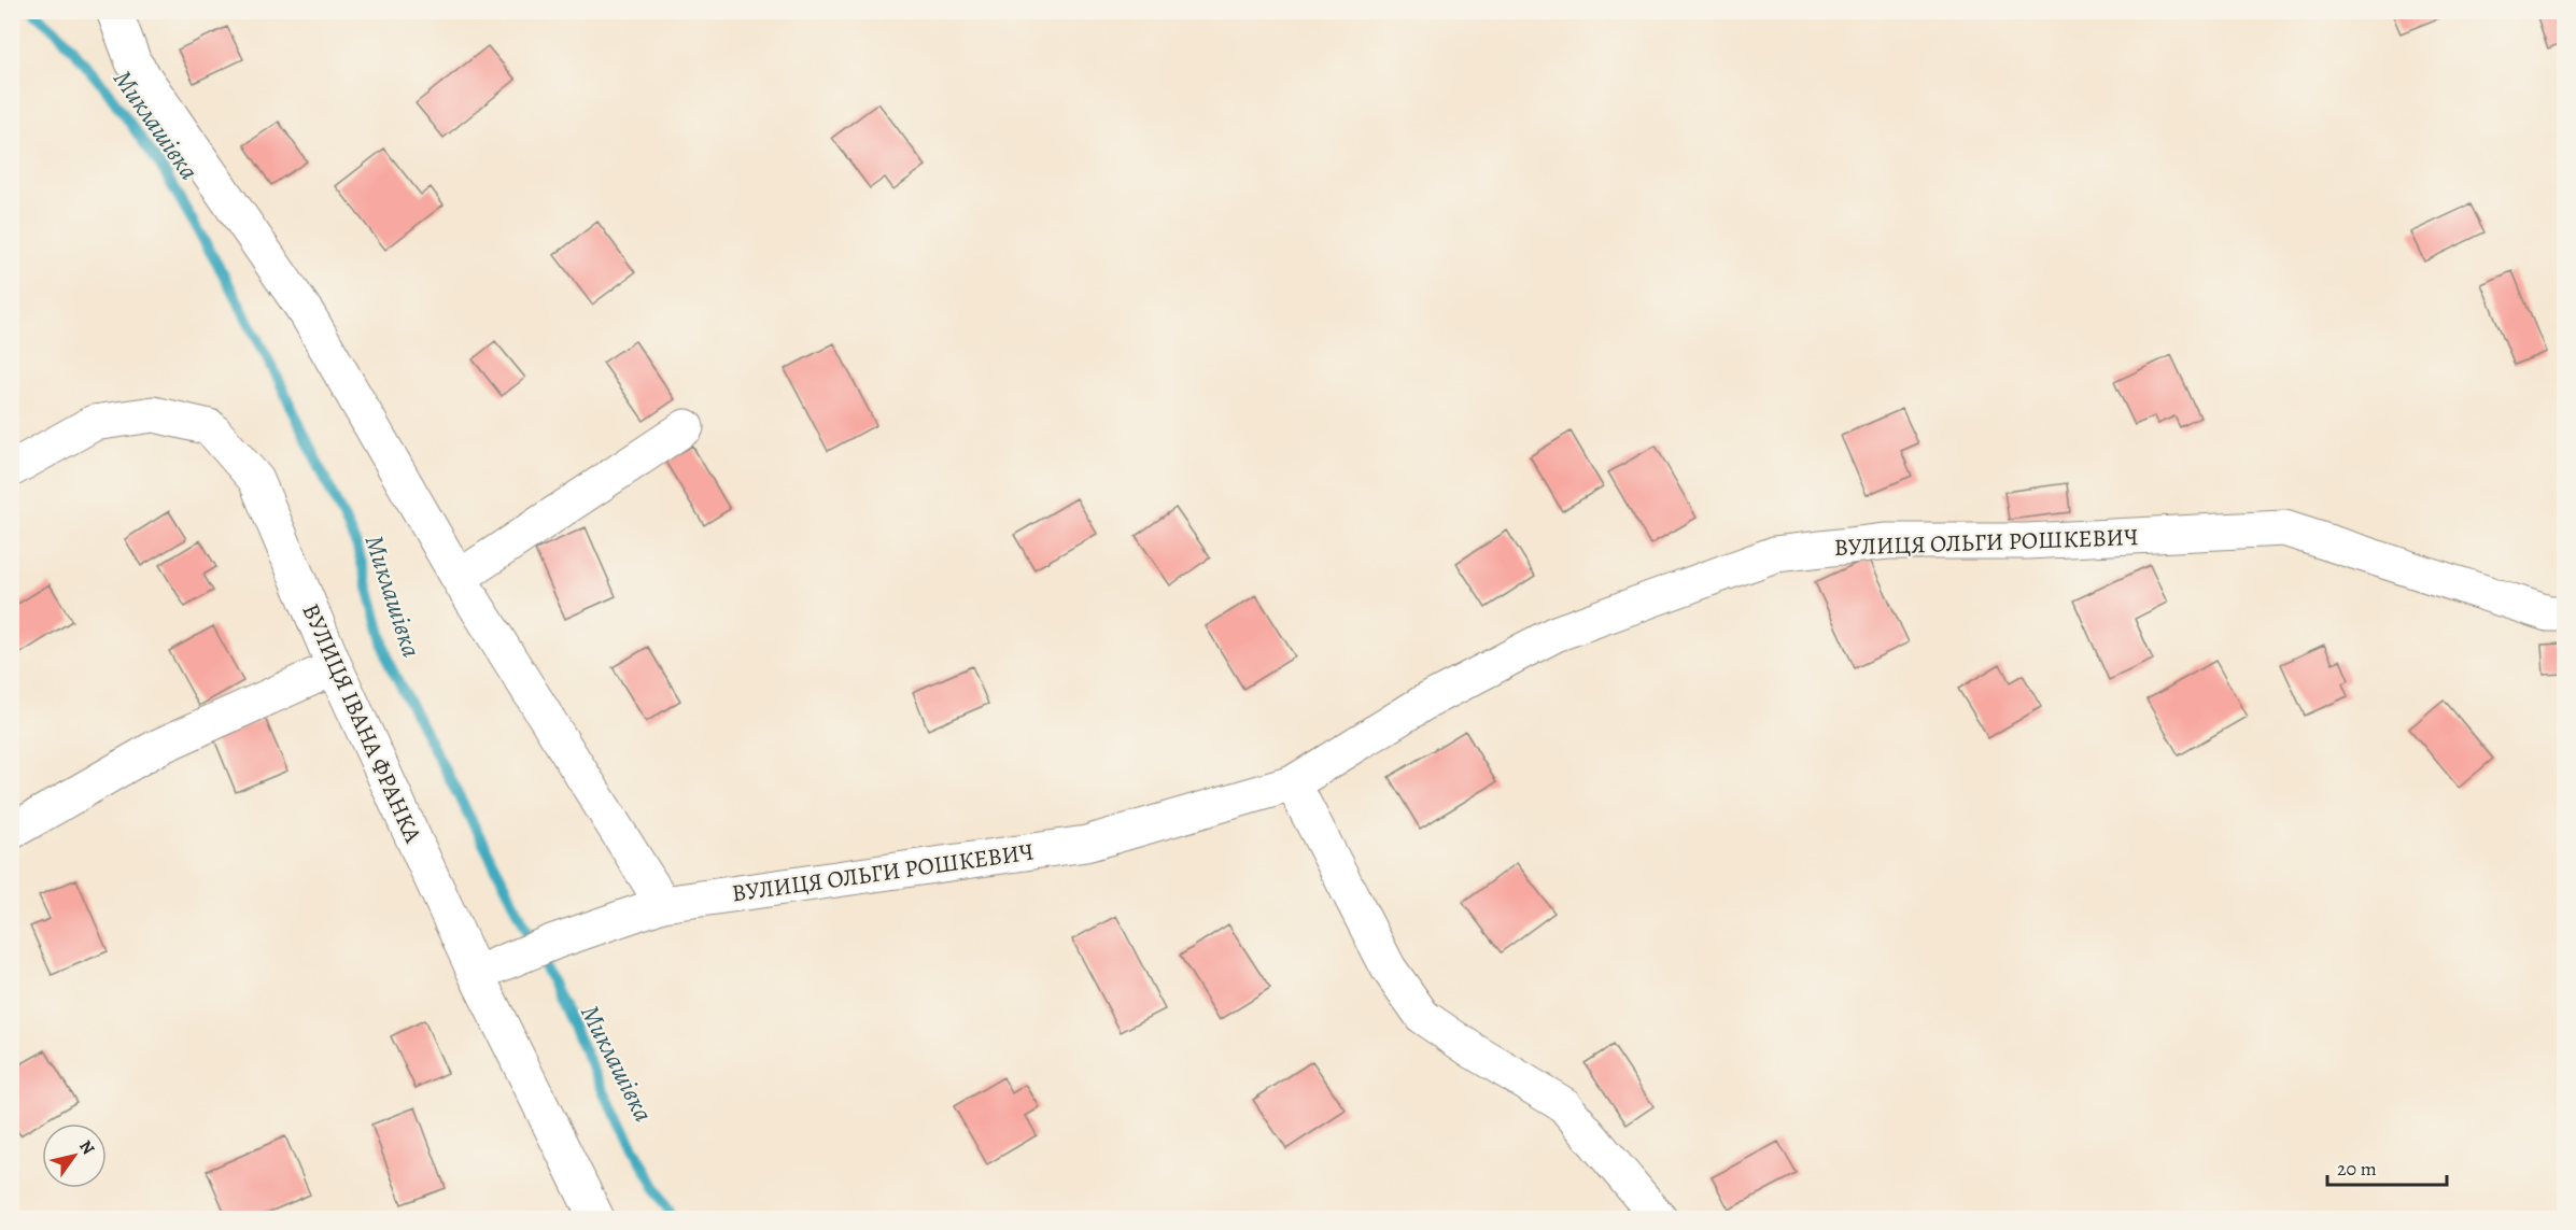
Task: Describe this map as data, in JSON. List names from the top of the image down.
{
  "streets": {
    "street": ["ВУЛИЦЯ ОЛЬГИ РОШКЕВИЧ", "ВУЛИЦЯ ІВАНА ФРАНКА"]
  },
  "crossings": [
    ["ВУЛИЦЯ ОЛЬГИ РОШКЕВИЧ", "ВУЛИЦЯ ІВАНА ФРАНКА"]
  ],
  "water": ["Миклашівка"],
  "scale_bar": "20 m",
  "north": "top right"
}
